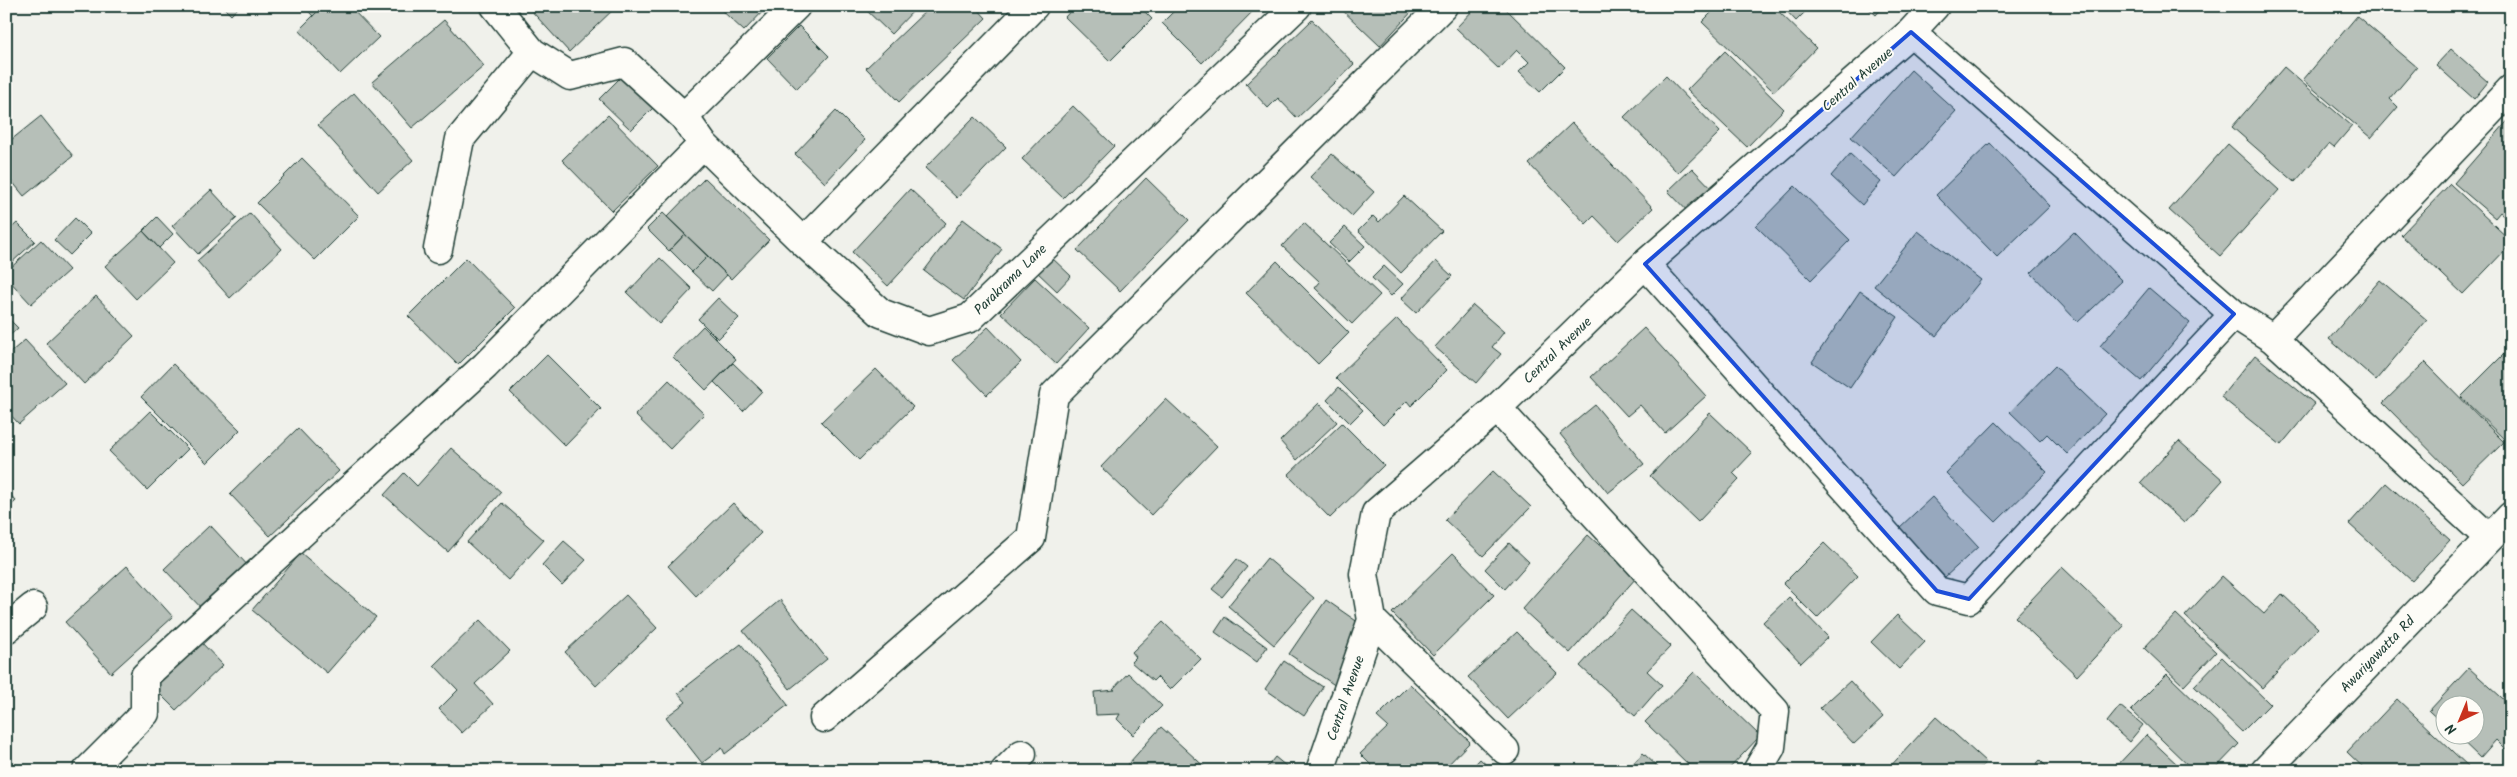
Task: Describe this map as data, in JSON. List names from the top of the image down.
{
  "streets": {
    "street": ["Central Avenue", "Parakrama Lane", "Awariyawatta Rd"]
  },
  "north": "bottom left"
}
